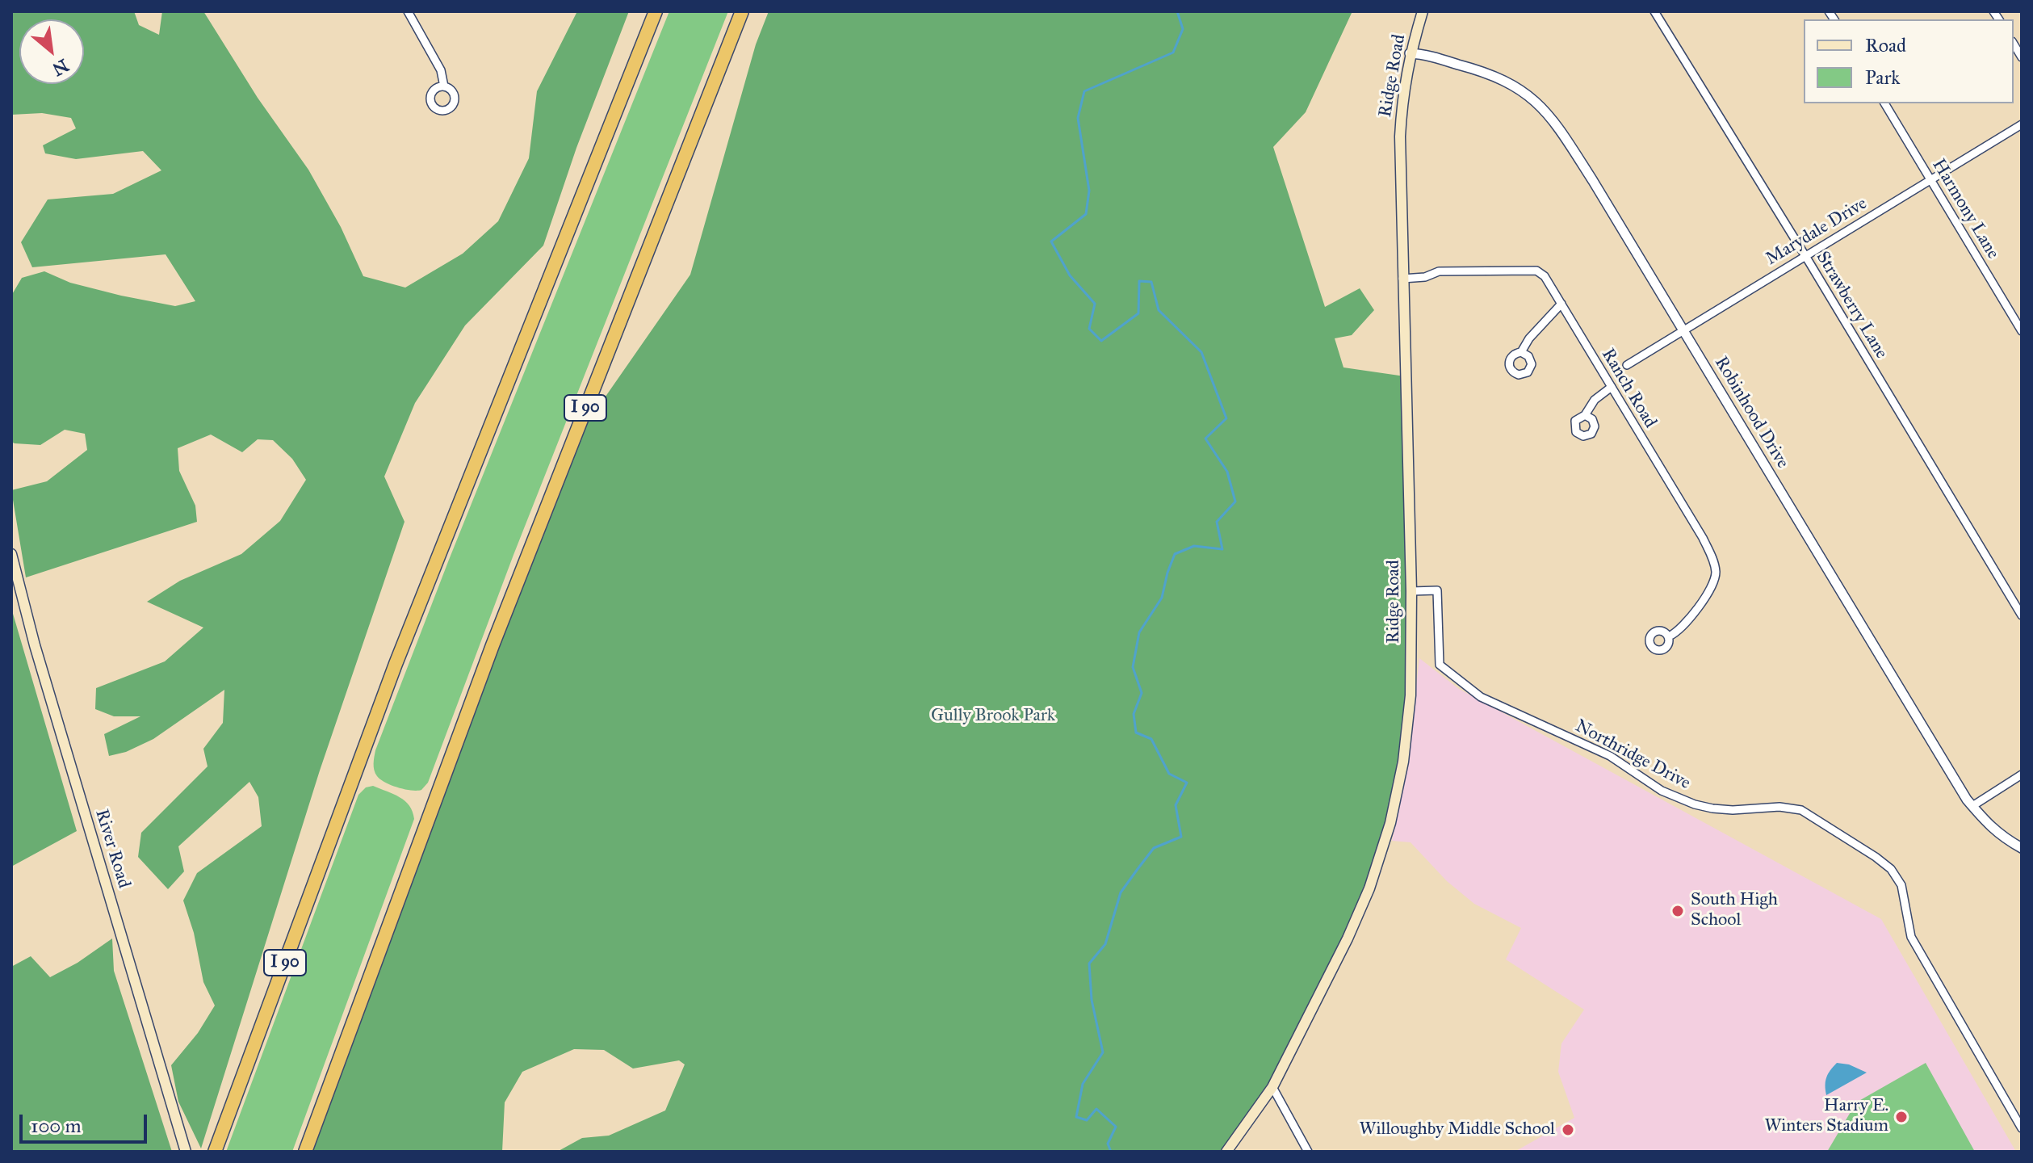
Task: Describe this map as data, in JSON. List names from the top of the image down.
{
  "streets": {
    "highway": ["I 90"],
    "main road": ["Ridge Road", "River Road"],
    "street": [
      "Harmony Lane",
      "Marydale Drive",
      "Strawberry Lane",
      "Ranch Road",
      "Robinhood Drive",
      "Northridge Drive"
    ]
  },
  "crossings": [
    ["Ridge Road", "Ranch Road"],
    ["Ridge Road", "Robinhood Drive"],
    ["Ridge Road", "Northridge Drive"],
    ["Harmony Lane", "Marydale Drive"],
    ["Marydale Drive", "Strawberry Lane"],
    ["Marydale Drive", "Robinhood Drive"]
  ],
  "parks": ["Gully Brook Park"],
  "places": ["South High School", "Harry E. Winters Stadium", "Willoughby Middle School"],
  "legend": ["Road", "Park"],
  "scale_bar": "100 m",
  "north": "bottom right"
}
